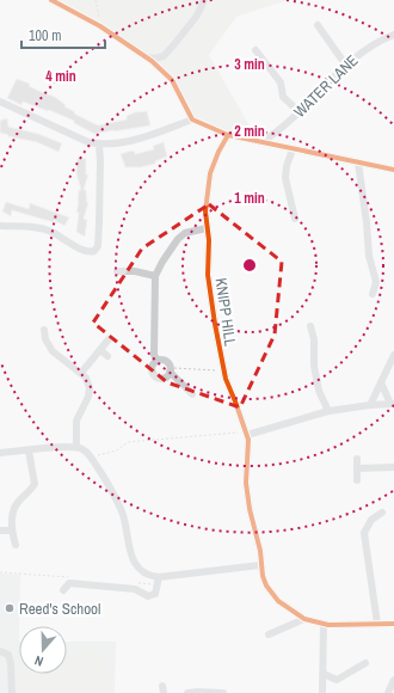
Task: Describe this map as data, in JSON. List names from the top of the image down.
{
  "streets": {
    "street": ["WATER LANE", "KNIPP HILL"]
  },
  "places": ["Reed's School"],
  "scale_bar": "100 m",
  "north": "bottom",
  "rings": [
    "3 min",
    "4 min",
    "2 min",
    "1 min"
  ]
}
